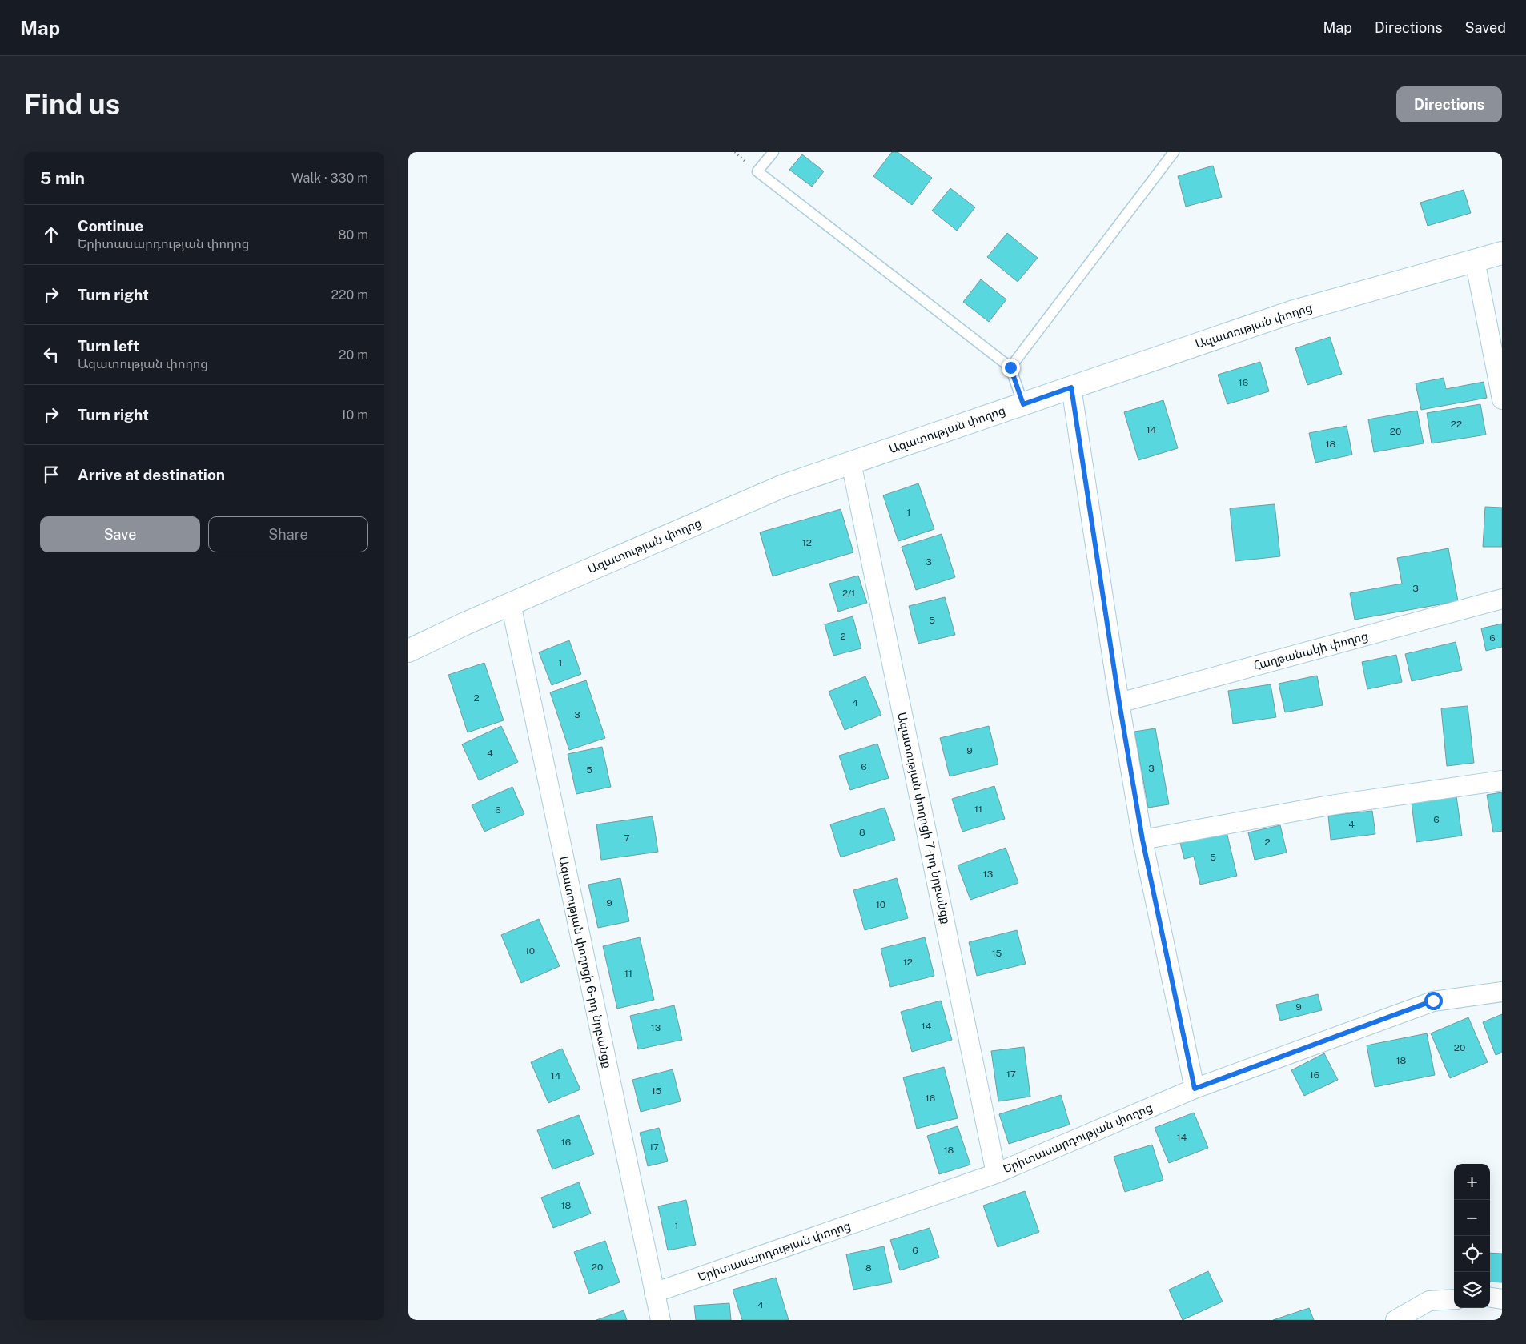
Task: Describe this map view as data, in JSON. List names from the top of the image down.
{
  "streets": {
    "street": [
      "Ազատության փողոց",
      "Հաղթանակի փողոց",
      "Ազատության փողոցի 7-րդ նրբանցք",
      "Ազատության փողոցի 6-րդ նրբանցք",
      "Երիտասարդության փողոց"
    ]
  },
  "crossings": [
    ["Ազատության փողոց", "Ազատության փողոցի 7-րդ նրբանցք"],
    ["Ազատության փողոց", "Ազատության փողոցի 6-րդ նրբանցք"],
    ["Ազատության փողոցի 7-րդ նրբանցք", "Երիտասարդության փողոց"],
    ["Ազատության փողոցի 6-րդ նրբանցք", "Երիտասարդության փողոց"]
  ],
  "house_numbers": [
    "16",
    "22",
    "14",
    "20",
    "18",
    "1",
    "12",
    "3",
    "3",
    "2/1",
    "5",
    "2",
    "6",
    "1",
    "2",
    "4",
    "3",
    "9",
    "4",
    "6",
    "3",
    "5",
    "11",
    "6",
    "6",
    "4",
    "8",
    "7",
    "2",
    "5",
    "13",
    "9",
    "10",
    "10",
    "15",
    "12",
    "11",
    "9",
    "14",
    "13",
    "20",
    "18",
    "17",
    "16",
    "14",
    "15",
    "16",
    "14",
    "16",
    "17",
    "18",
    "18",
    "1",
    "6",
    "20",
    "8",
    "4"
  ],
  "page": {
    "header": "Map",
    "nav": ["Map", "Directions", "Saved"],
    "buttons": [
      "Directions",
      ["Save", "Share"]
    ],
    "title": "Find us",
    "heading": ["5 min", "Walk · 330 m"],
    "list": [
      ["Continue", "Երիտասարդության փողոց", "80 m"],
      ["Turn right", "220 m"],
      ["Turn left", "Ազատության փողոց", "20 m"],
      ["Turn right", "10 m"],
      "Arrive at destination"
    ],
    "map_buttons": ["+", "−"]
  }
}
